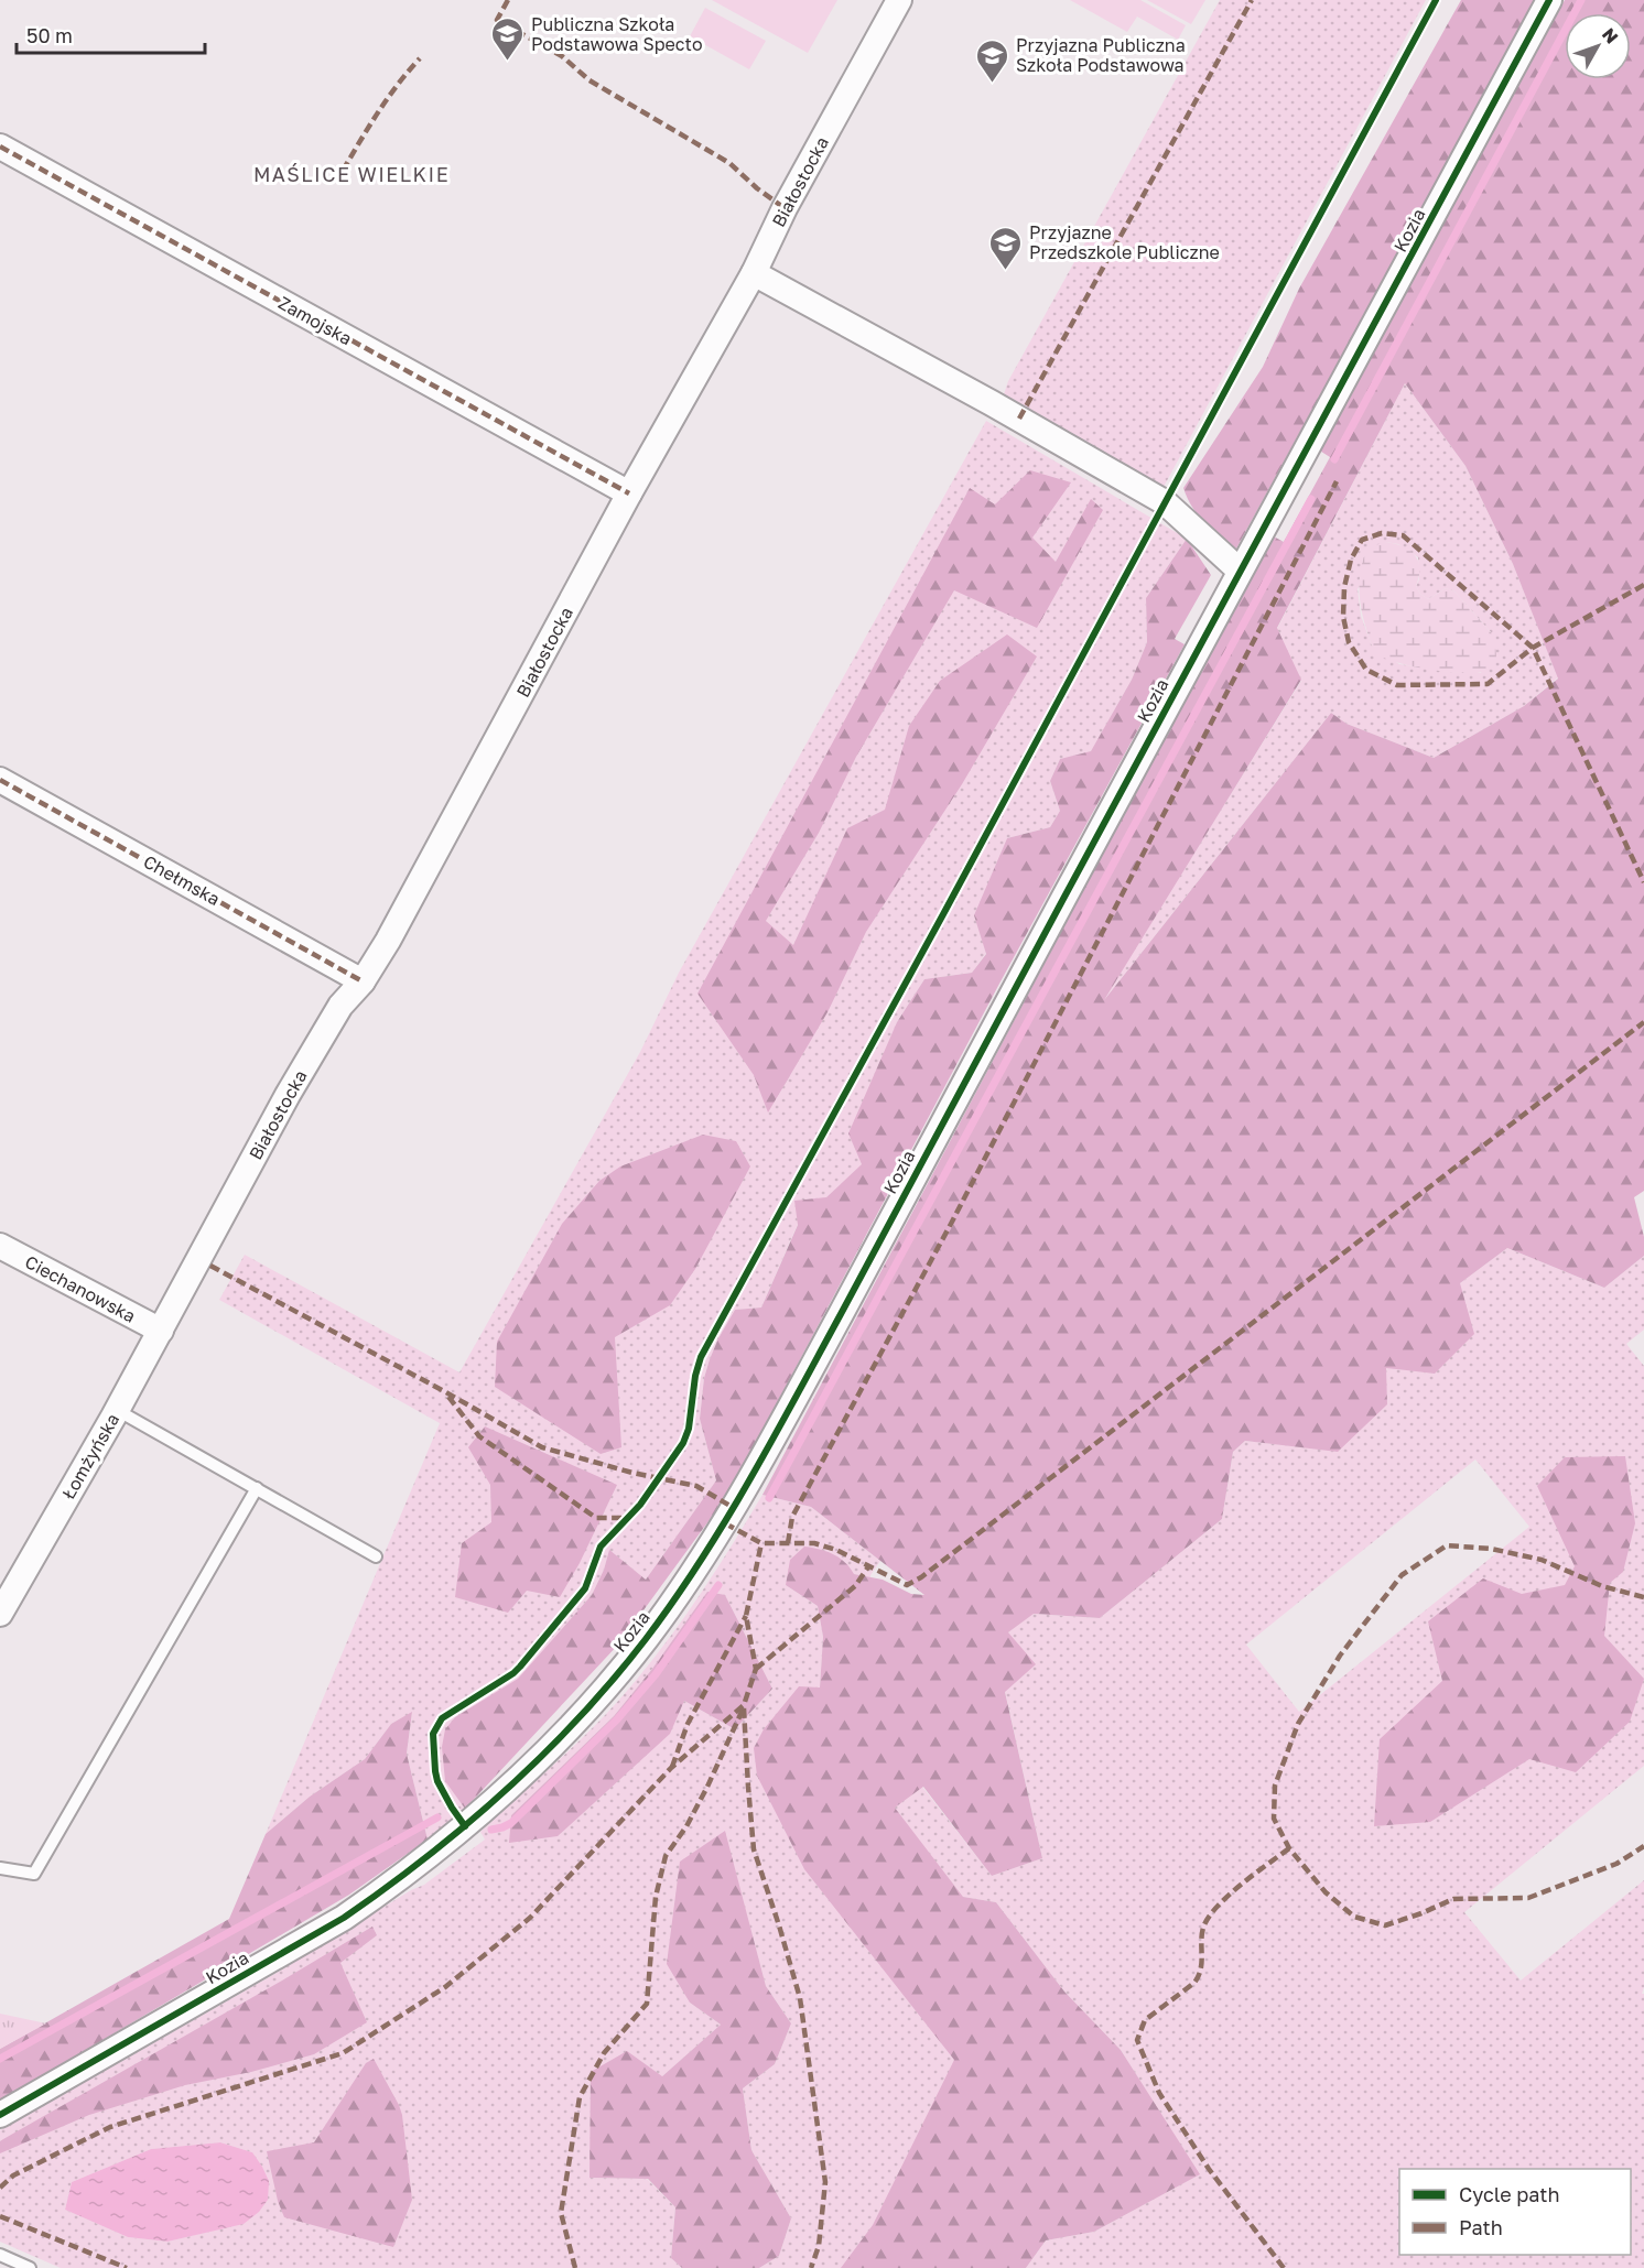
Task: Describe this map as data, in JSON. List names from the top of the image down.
{
  "streets": {
    "street": [
      "Białostocka",
      "Kozia",
      "Zamojska",
      "Chełmska",
      "Ciechanowska",
      "Łomżyńska"
    ]
  },
  "crossings": [
    ["Białostocka", "Zamojska"],
    ["Białostocka", "Chełmska"],
    ["Białostocka", "Łomżyńska"],
    ["Ciechanowska", "Łomżyńska"]
  ],
  "districts": ["MAŚLICE WIELKIE"],
  "places": {
    "school or university": ["Publiczna Szkoła Podstawowa Specto", "Przyjazna Publiczna Szkoła Podstawowa", "Przyjazne Przedszkole Publiczne"]
  },
  "legend": ["Cycle path", "Path"],
  "scale_bar": "50 m",
  "north": "top right"
}
